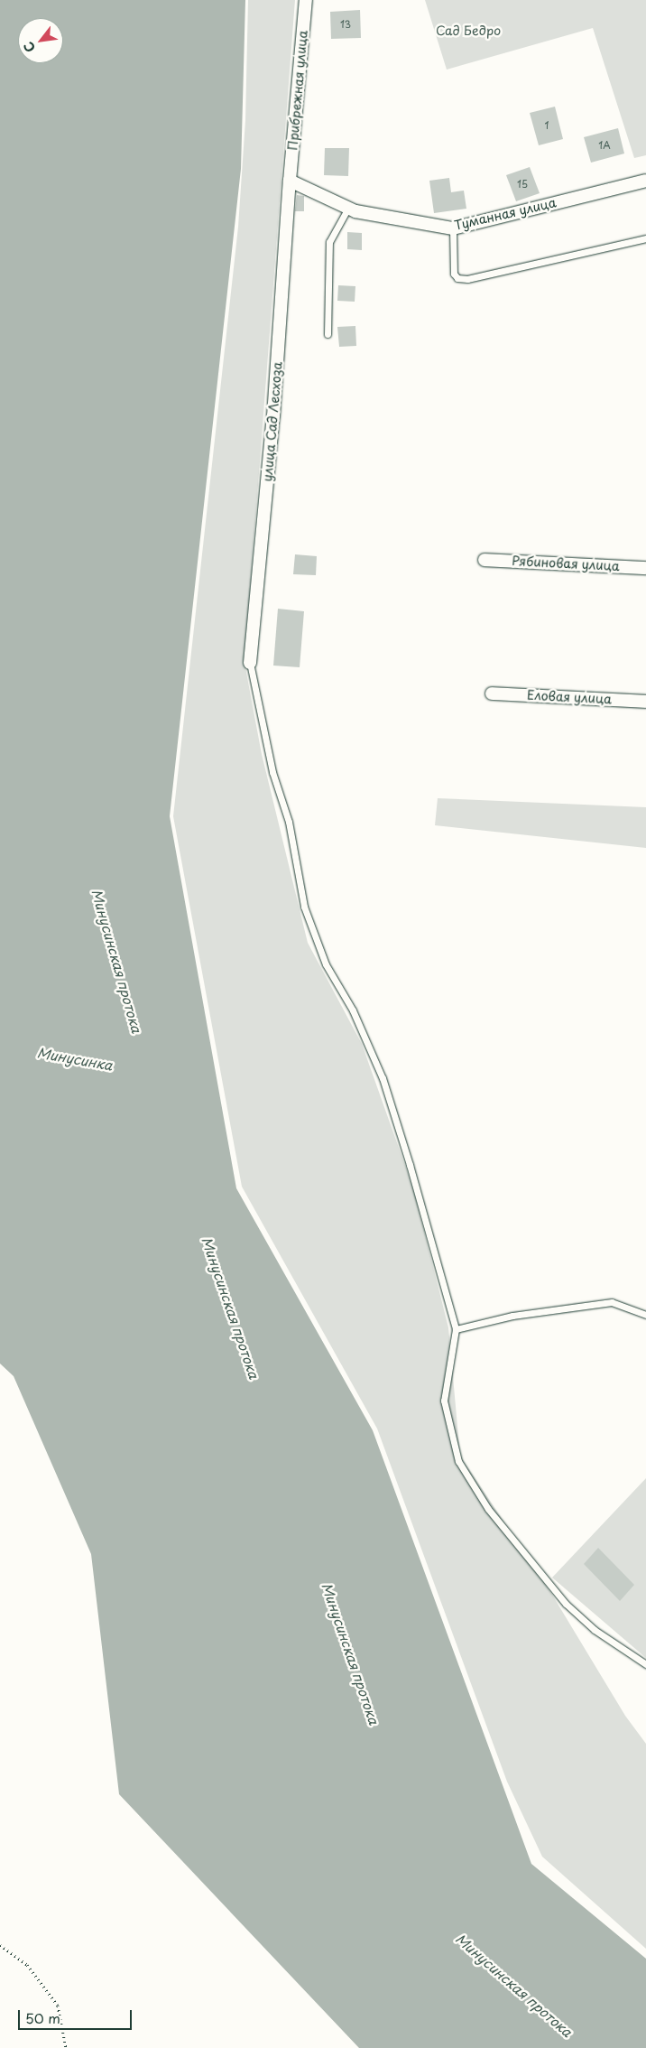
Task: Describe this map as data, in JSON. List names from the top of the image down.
{
  "streets": {
    "street": [
      "Прибрежная улица",
      "Туманная улица",
      "улица Сад Лесхоза",
      "Рябиновая улица",
      "Еловая улица"
    ]
  },
  "crossings": [
    ["Прибрежная улица", "Туманная улица"],
    ["Прибрежная улица", "улица Сад Лесхоза"],
    ["Туманная улица", "улица Сад Лесхоза"]
  ],
  "water": ["Минусинская протока", "Минусинка"],
  "parks": ["Сад Бедро"],
  "house_numbers": [
    "13",
    "1",
    "1А",
    "15"
  ],
  "scale_bar": "50 m",
  "north": "bottom left"
}
